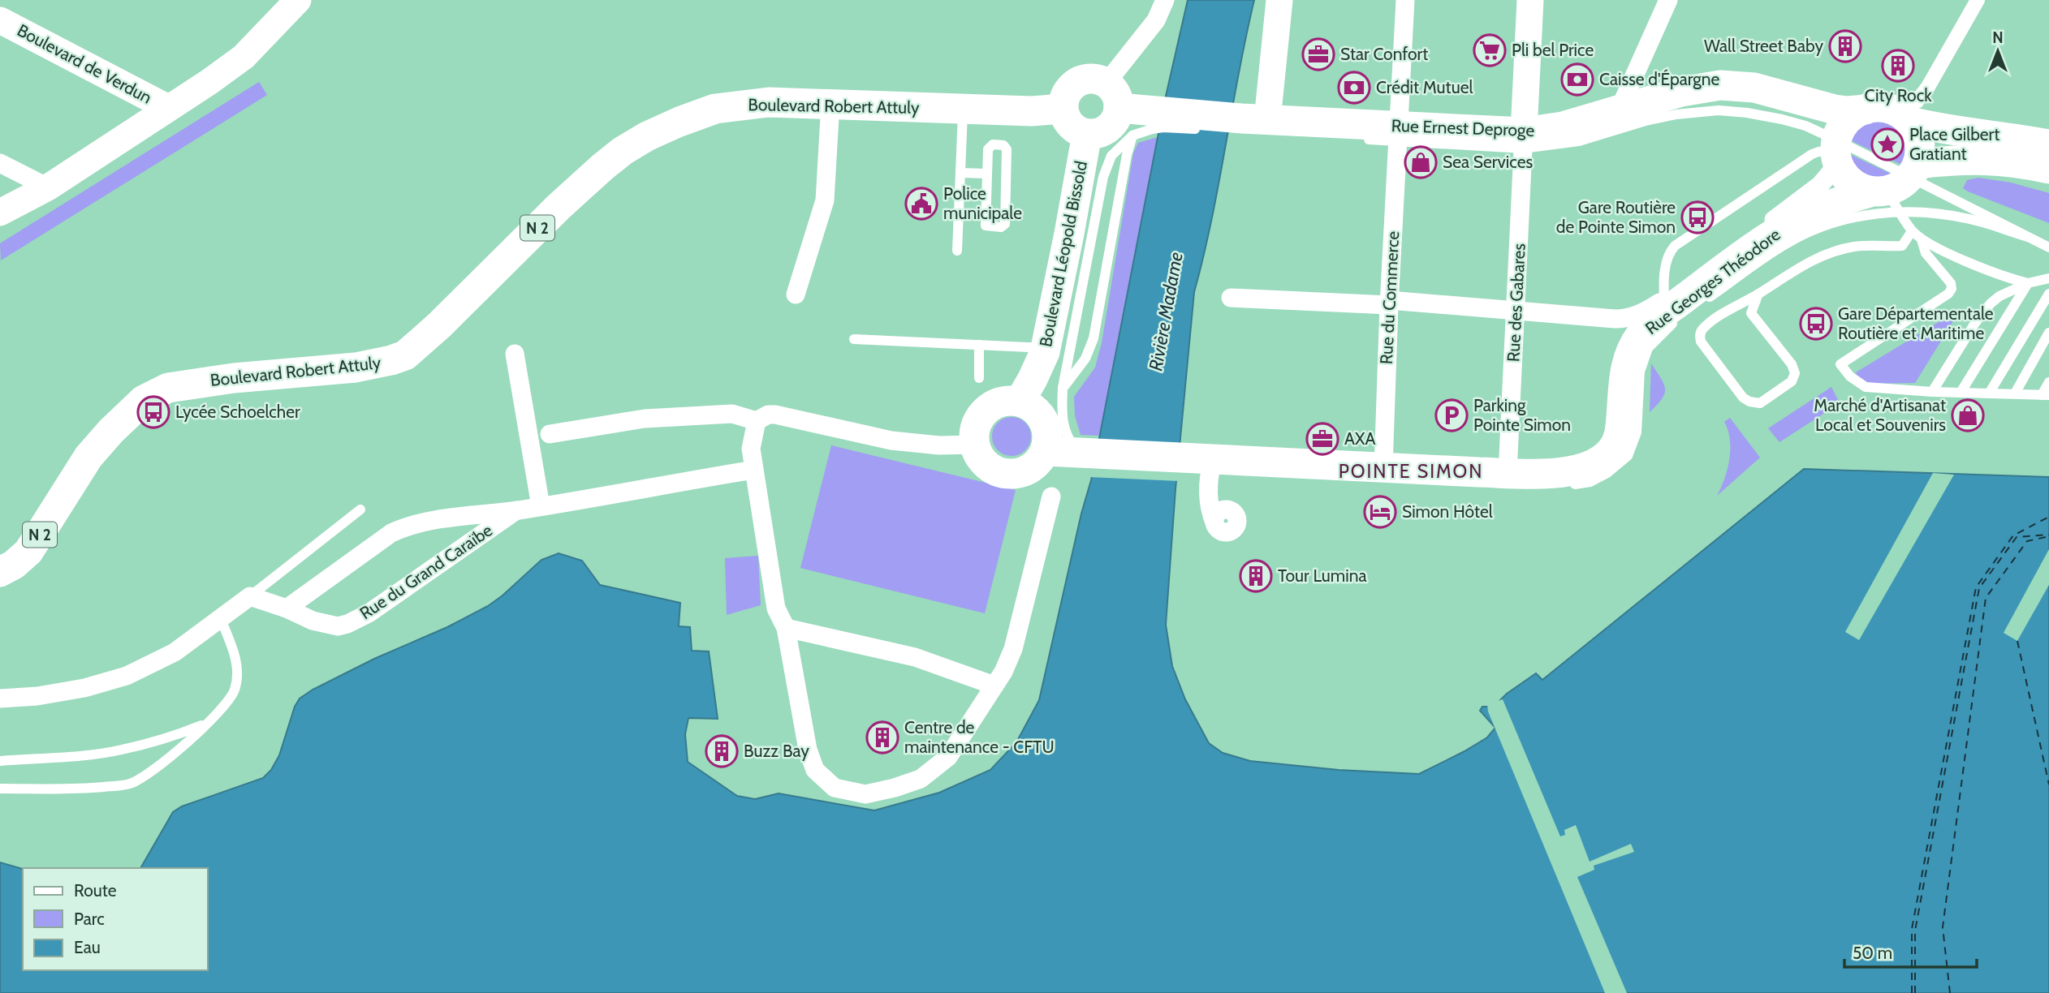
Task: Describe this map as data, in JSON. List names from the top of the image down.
{
  "streets": {
    "main road": [
      "Boulevard de Verdun",
      "Boulevard Robert Attuly",
      "Rue Ernest Deproge",
      "N 2",
      "Boulevard Léopold Bissold",
      "Rue Georges Théodore"
    ],
    "street": ["Rue du Commerce", "Rue des Gabares", "Rue du Grand Caraïbe"]
  },
  "crossings": [
    ["Boulevard Robert Attuly", "Rue Ernest Deproge"],
    ["Boulevard Robert Attuly", "Boulevard Léopold Bissold"],
    ["Rue Ernest Deproge", "Boulevard Léopold Bissold"],
    ["Rue Ernest Deproge", "Rue du Commerce"],
    ["Rue Ernest Deproge", "Rue des Gabares"],
    ["Boulevard Léopold Bissold", "Rue Georges Théodore"],
    ["Rue Georges Théodore", "Rue du Commerce"],
    ["Rue Georges Théodore", "Rue des Gabares"]
  ],
  "districts": ["POINTE SIMON"],
  "water": ["Rivière Madame"],
  "places": {
    "building": [
      "Wall Street Baby",
      "City Rock",
      "Tour Lumina",
      "Centre de maintenance - CFTU",
      "Buzz Bay"
    ],
    "supermarket": ["Pli bel Price"],
    "office": ["Star Confort", "AXA"],
    "bank": ["Caisse d'Épargne", "Crédit Mutuel"],
    "place": ["Place Gilbert Gratiant"],
    "shop": ["Sea Services", "Marché d'Artisanat Local et Souvenirs"],
    "public building": ["Police municipale"],
    "bus stop": ["Gare Routière de Pointe Simon", "Gare Départementale Routière et Maritime", "Lycée Schoelcher"],
    "parking": ["Parking Pointe Simon"],
    "hotel": ["Simon Hôtel"]
  },
  "legend": ["Route", "Parc", "Eau"],
  "scale_bar": "50 m",
  "north": "top"
}
